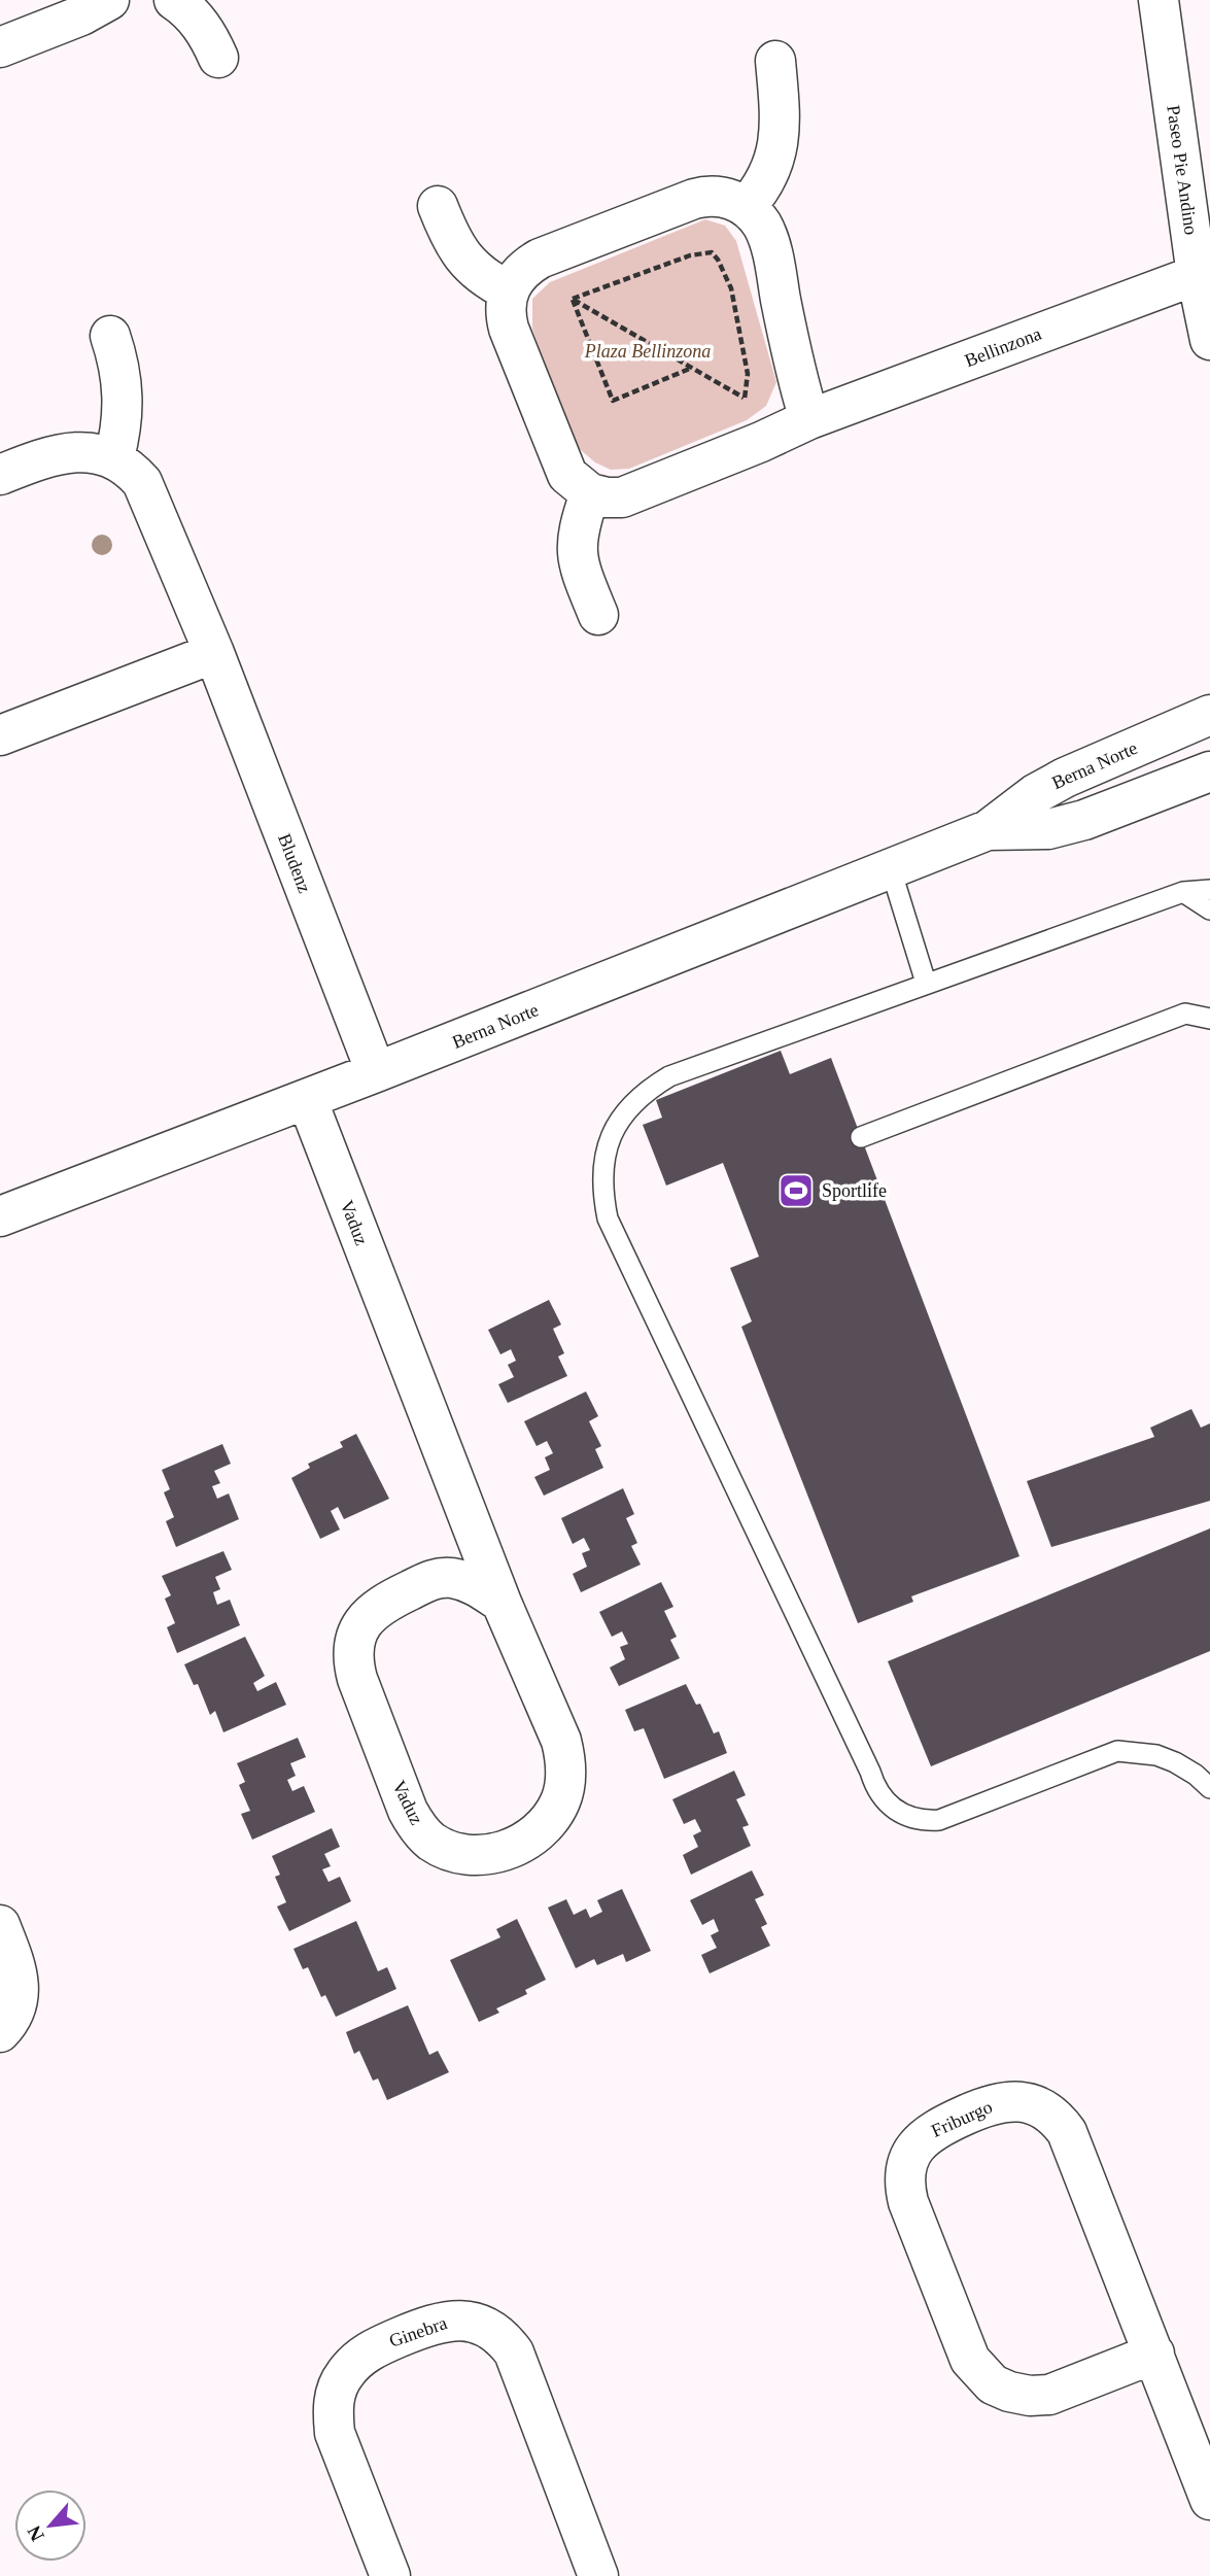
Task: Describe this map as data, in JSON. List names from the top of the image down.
{
  "streets": {
    "street": [
      "Paseo Pie Andino",
      "Bellinzona",
      "Berna Norte",
      "Bludenz",
      "Vaduz",
      "Friburgo",
      "Ginebra"
    ]
  },
  "crossings": [
    ["Paseo Pie Andino", "Bellinzona"],
    ["Berna Norte", "Bludenz"],
    ["Berna Norte", "Vaduz"]
  ],
  "parks": ["Plaza Bellinzona"],
  "places": {
    "sports": ["Sportlife"]
  },
  "north": "bottom left"
}
